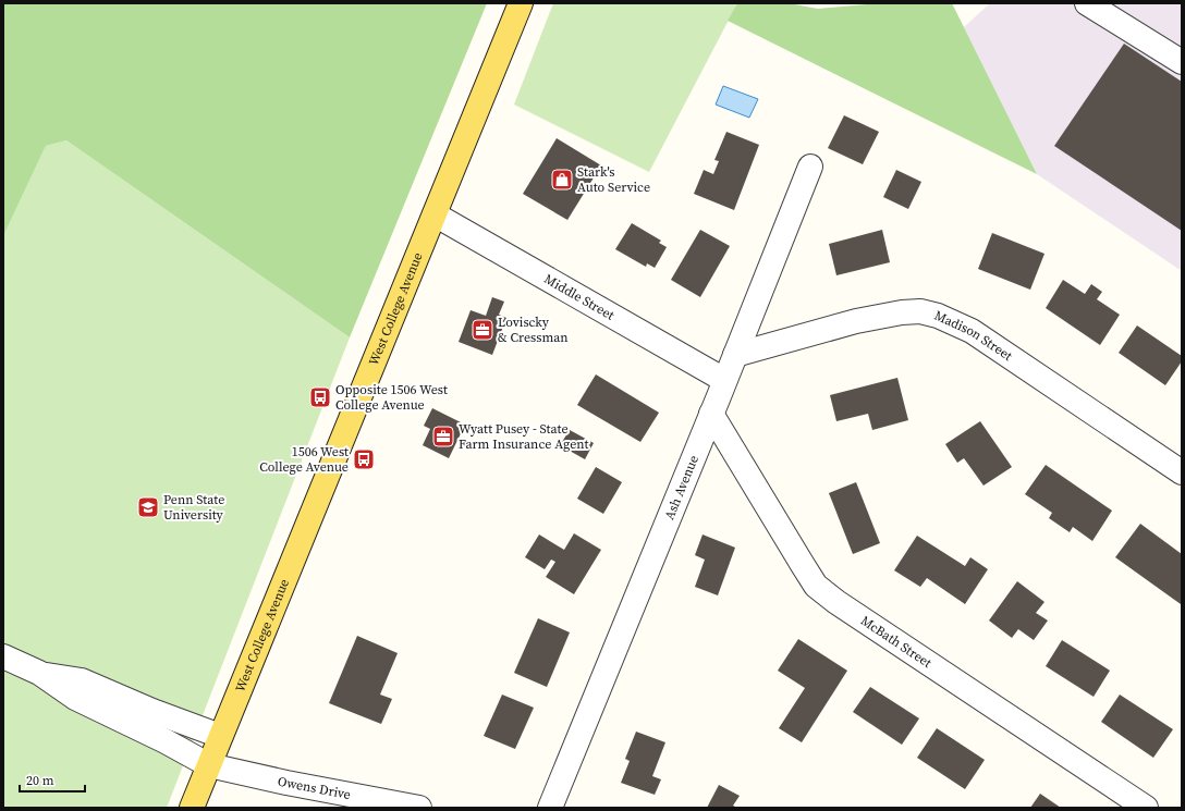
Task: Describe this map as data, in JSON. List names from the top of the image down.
{
  "streets": {
    "main road": ["West College Avenue"],
    "street": [
      "Middle Street",
      "Madison Street",
      "Ash Avenue",
      "McBath Street",
      "Owens Drive"
    ]
  },
  "crossings": [
    ["Middle Street", "West College Avenue"],
    ["Middle Street", "Ash Avenue"],
    ["West College Avenue", "Owens Drive"],
    ["Madison Street", "Ash Avenue"],
    ["Ash Avenue", "McBath Street"]
  ],
  "places": {
    "shop": ["Stark's Auto Service"],
    "office": ["Loviscky & Cressman", "Wyatt Pusey - State Farm Insurance Agent"],
    "bus stop": ["Opposite 1506 West College Avenue", "1506 West College Avenue"],
    "school or university": ["Penn State University"]
  },
  "scale_bar": "20 m"
}
